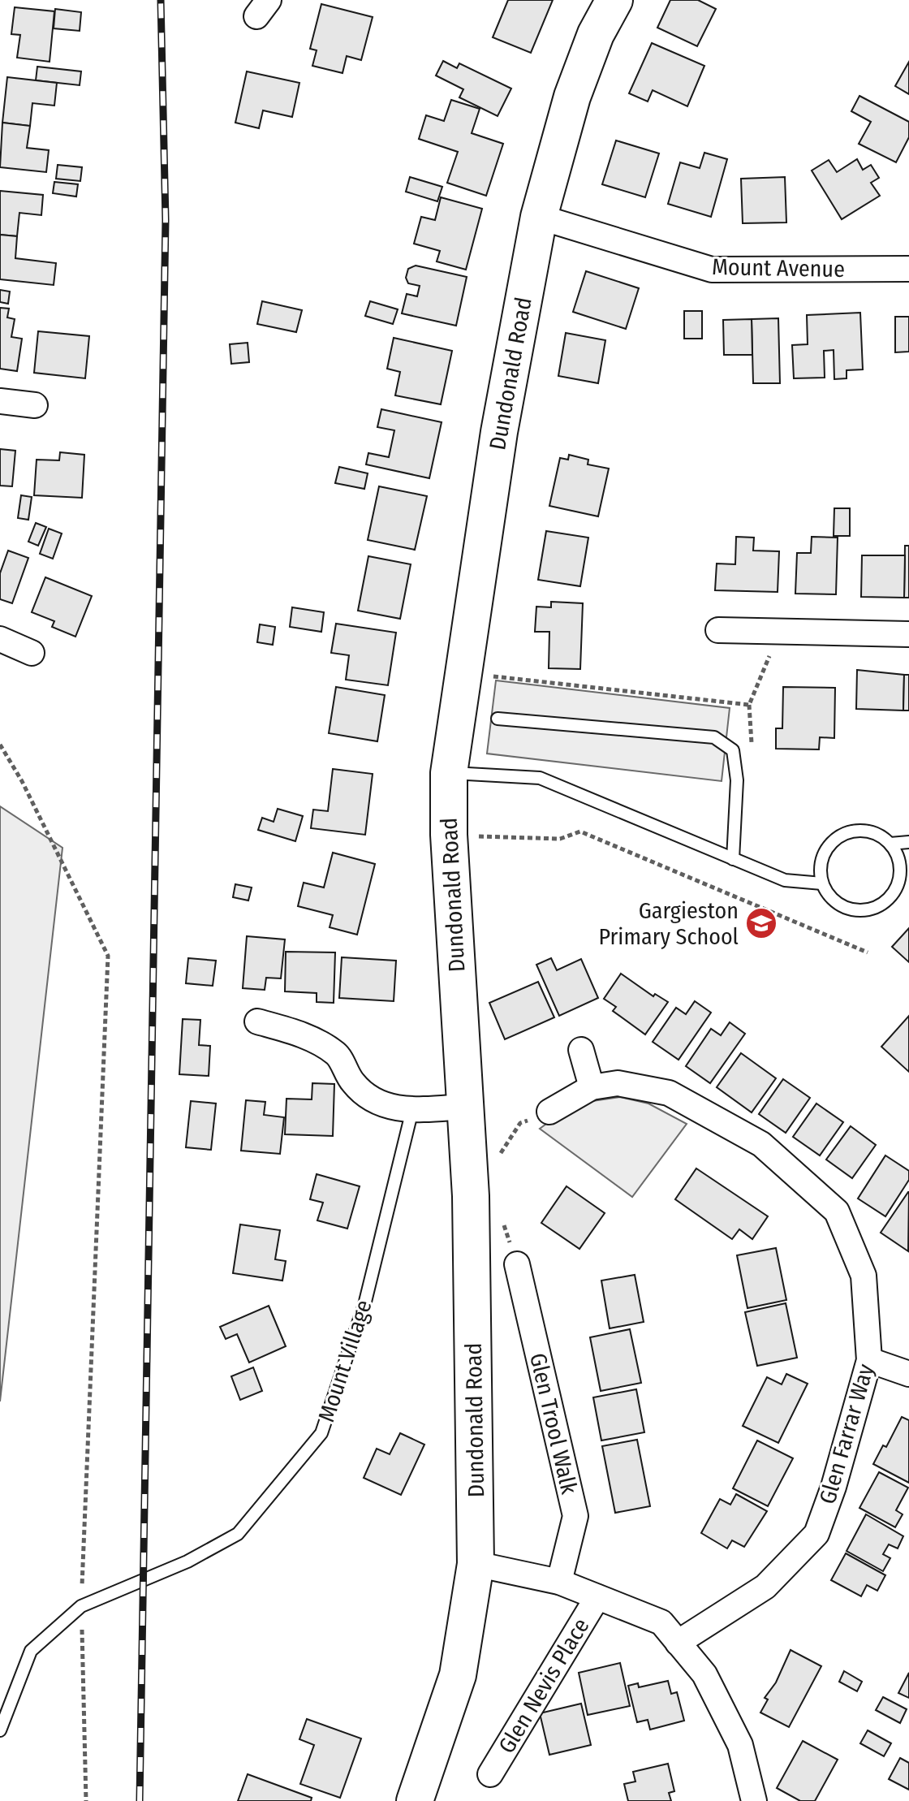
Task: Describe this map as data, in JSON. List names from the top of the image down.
{
  "streets": {
    "main road": ["Dundonald Road"],
    "street": [
      "Mount Avenue",
      "Glen Trool Walk",
      "Glen Farrar Way",
      "Glen Nevis Place"
    ],
    "lane": ["Mount Village"]
  },
  "crossings": [
    ["Mount Avenue", "Dundonald Road"]
  ],
  "places": {
    "school or university": ["Gargieston Primary School"]
  }
}
